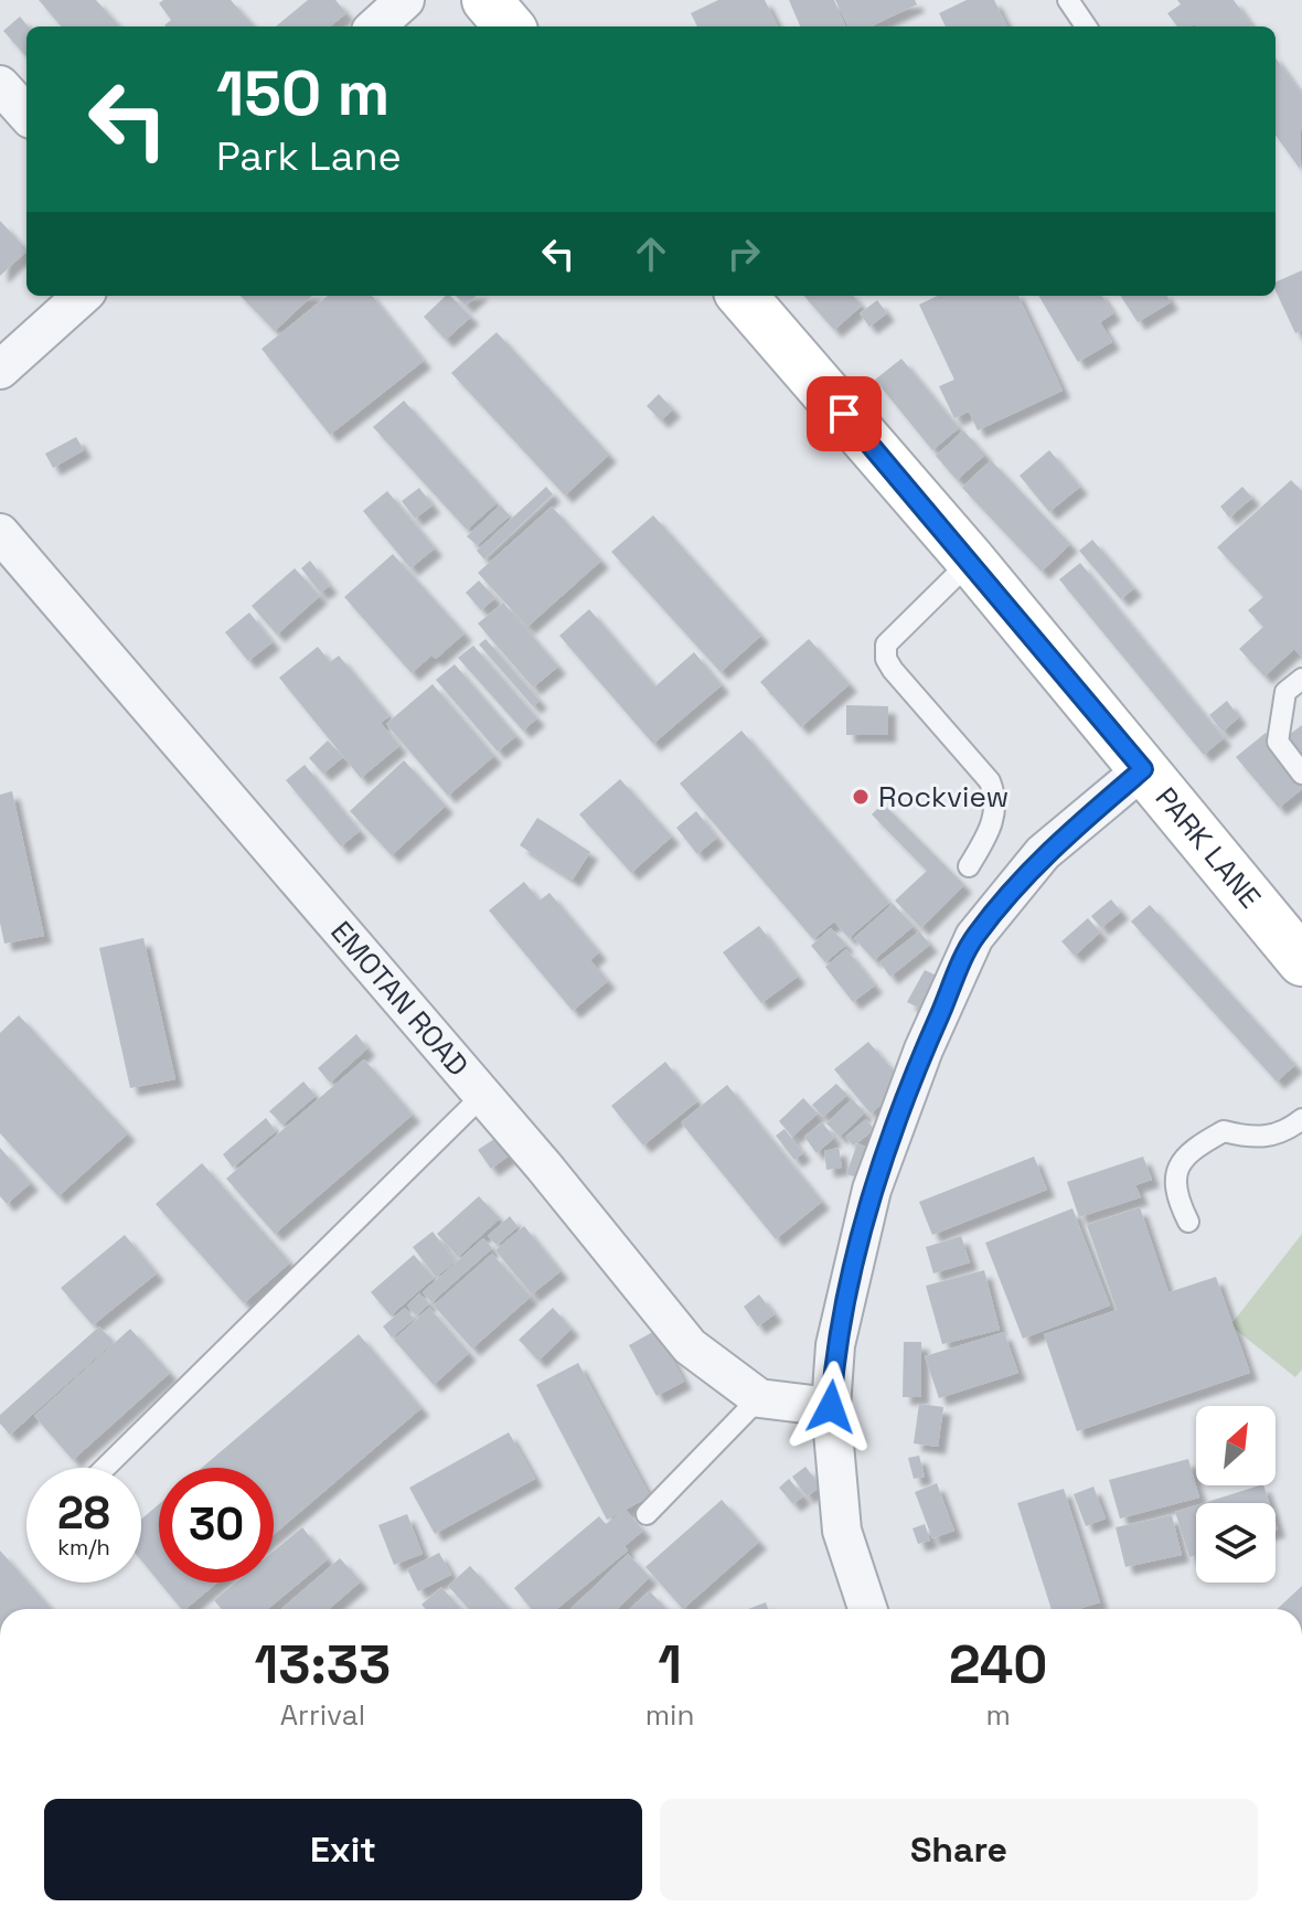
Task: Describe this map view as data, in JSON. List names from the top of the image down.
{
  "streets": {
    "street": ["PARK LANE", "EMOTAN ROAD"]
  },
  "places": ["Rockview"],
  "north": "top right",
  "page": {
    "turn": ["150 m", "Park Lane"],
    "speed": "28 km/h",
    "limit": "30",
    "eta": [
      "13:33",
      "Arrival",
      "1",
      "min",
      "240",
      "m"
    ],
    "buttons": ["Exit", "Share"]
  }
}
